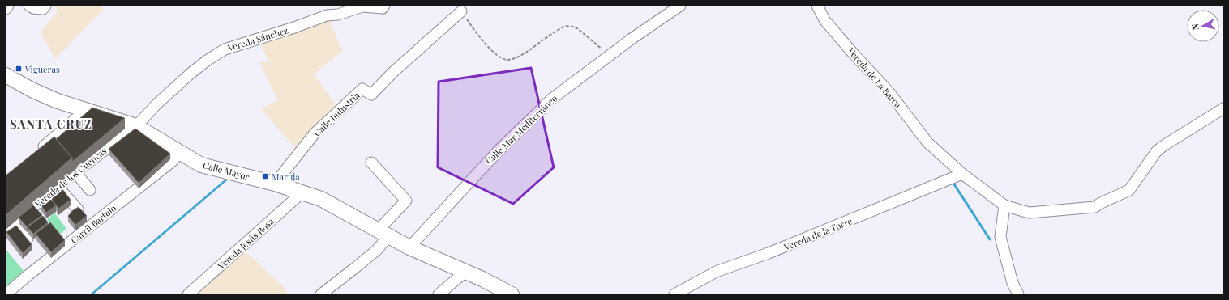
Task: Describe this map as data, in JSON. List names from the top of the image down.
{
  "streets": {
    "main road": ["Calle Mayor"],
    "street": [
      "Vereda Sánchez",
      "Vereda de La Barca",
      "Calle Industria",
      "Calle Mar Mediterráneo",
      "Vereda de los Cuencas",
      "Carril Bartolo",
      "Vereda de la Torre",
      "Vereda Jesús Rosa"
    ]
  },
  "crossings": [
    ["Vereda Sánchez", "Calle Mayor"],
    ["Vereda Sánchez", "Vereda de los Cuencas"],
    ["Vereda de La Barca", "Vereda de la Torre"],
    ["Calle Industria", "Calle Mayor"],
    ["Calle Mar Mediterráneo", "Calle Mayor"],
    ["Calle Mayor", "Vereda de los Cuencas"],
    ["Calle Mayor", "Carril Bartolo"],
    ["Calle Mayor", "Vereda Jesús Rosa"]
  ],
  "districts": ["SANTA CRUZ"],
  "places": {
    "transit": ["Vigueras", "Maruja"]
  },
  "north": "left"
}
